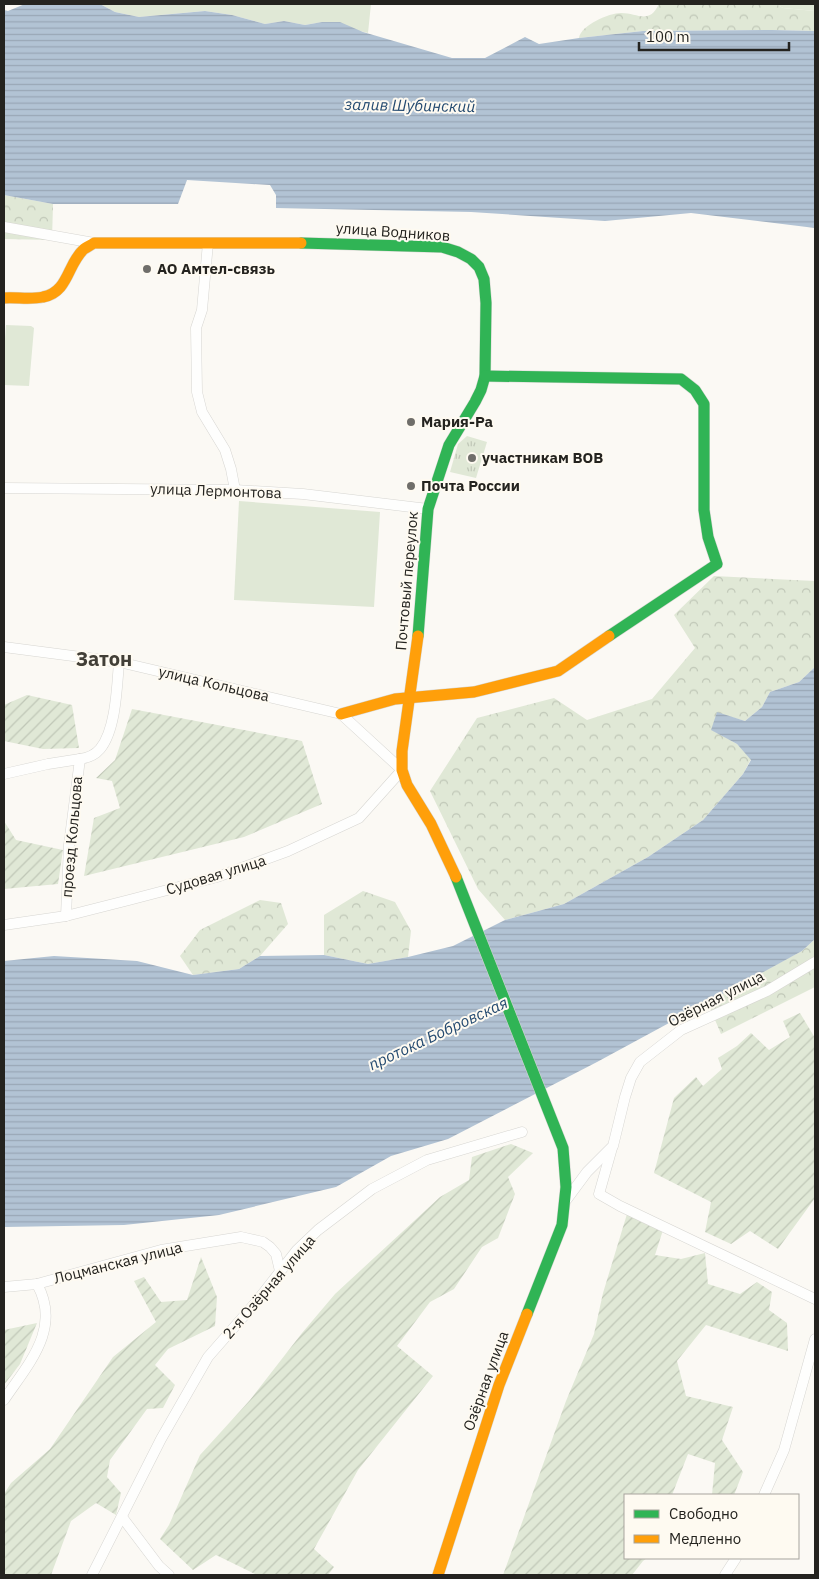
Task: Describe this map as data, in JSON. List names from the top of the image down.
{
  "streets": {
    "street": [
      "улица Водников",
      "улица Лермонтова",
      "Почтовый переулок",
      "улица Кольцова",
      "проезд Кольцова",
      "Судовая улица",
      "Озёрная улица",
      "Лоцманская улица",
      "2-я Озёрная улица"
    ]
  },
  "crossings": [
    ["улица Водников", "Почтовый переулок"],
    ["улица Лермонтова", "Почтовый переулок"],
    ["Почтовый переулок", "улица Кольцова"],
    ["Почтовый переулок", "Судовая улица"],
    ["Почтовый переулок", "Озёрная улица"],
    ["улица Кольцова", "проезд Кольцова"],
    ["улица Кольцова", "Судовая улица"],
    ["улица Кольцова", "Озёрная улица"],
    ["проезд Кольцова", "Судовая улица"],
    ["Судовая улица", "Озёрная улица"],
    ["Лоцманская улица", "2-я Озёрная улица"]
  ],
  "districts": ["Затон"],
  "water": ["залив Шубинский", "протока Бобровская"],
  "places": [
    "АО Амтел-связь",
    "Мария-Ра",
    "участникам ВОВ",
    "Почта России"
  ],
  "legend": ["Свободно", "Медленно"],
  "scale_bar": "100 m"
}
